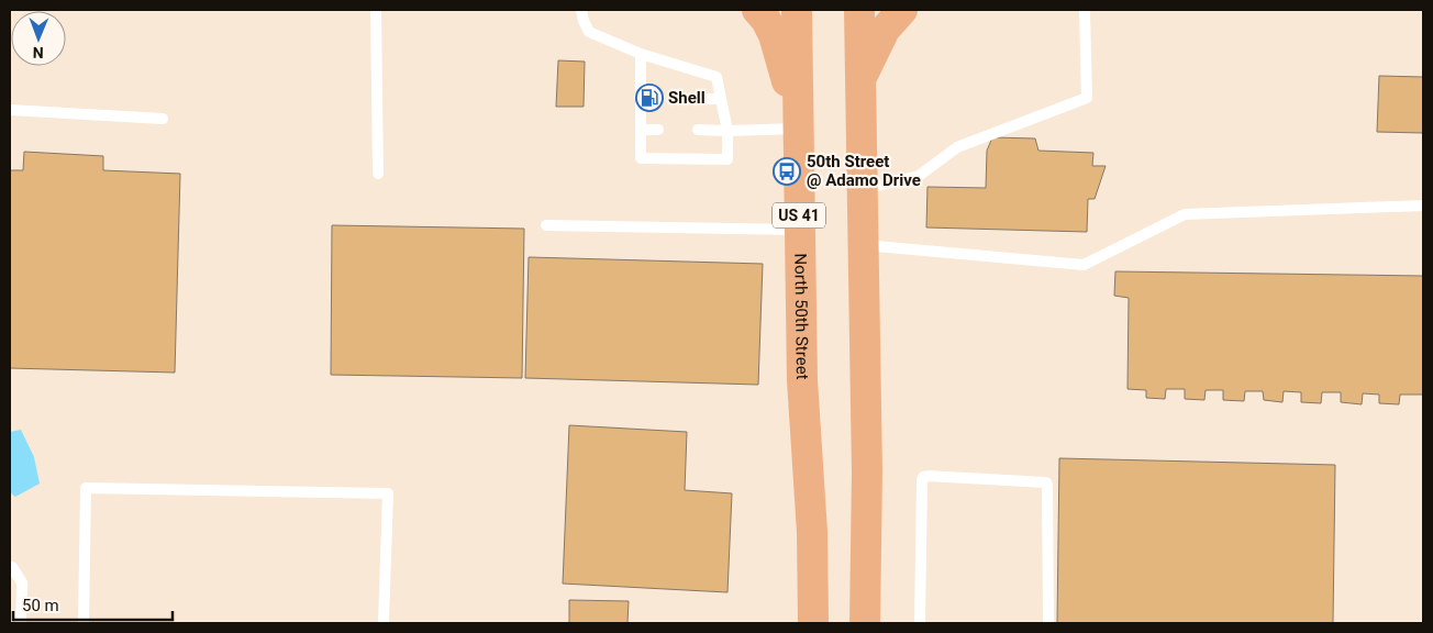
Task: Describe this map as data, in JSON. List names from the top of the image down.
{
  "streets": {
    "main road": ["US 41", "North 50th Street"]
  },
  "places": {
    "fuel station": ["Shell"],
    "bus stop": ["50th Street @ Adamo Drive"]
  },
  "scale_bar": "50 m",
  "north": "bottom"
}
